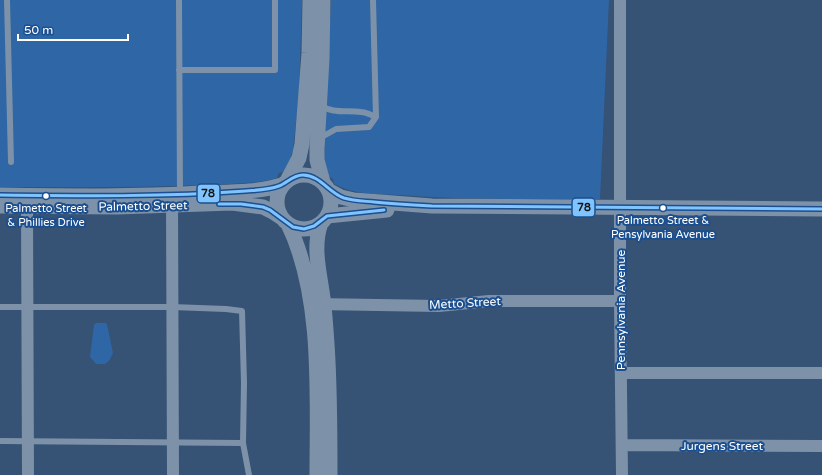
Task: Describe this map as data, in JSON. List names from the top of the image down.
{
  "streets": {
    "street": [
      "Palmetto Street",
      "Metto Street",
      "Pennsylvania Avenue",
      "Jurgens Street"
    ]
  },
  "crossings": [
    ["Metto Street", "Pennsylvania Avenue"],
    ["Pennsylvania Avenue", "Jurgens Street"]
  ],
  "places": ["Palmetto Street & Phillies Drive", "Palmetto Street & Pensylvania Avenue"],
  "lines": ["transit line 78"],
  "scale_bar": "50 m"
}
